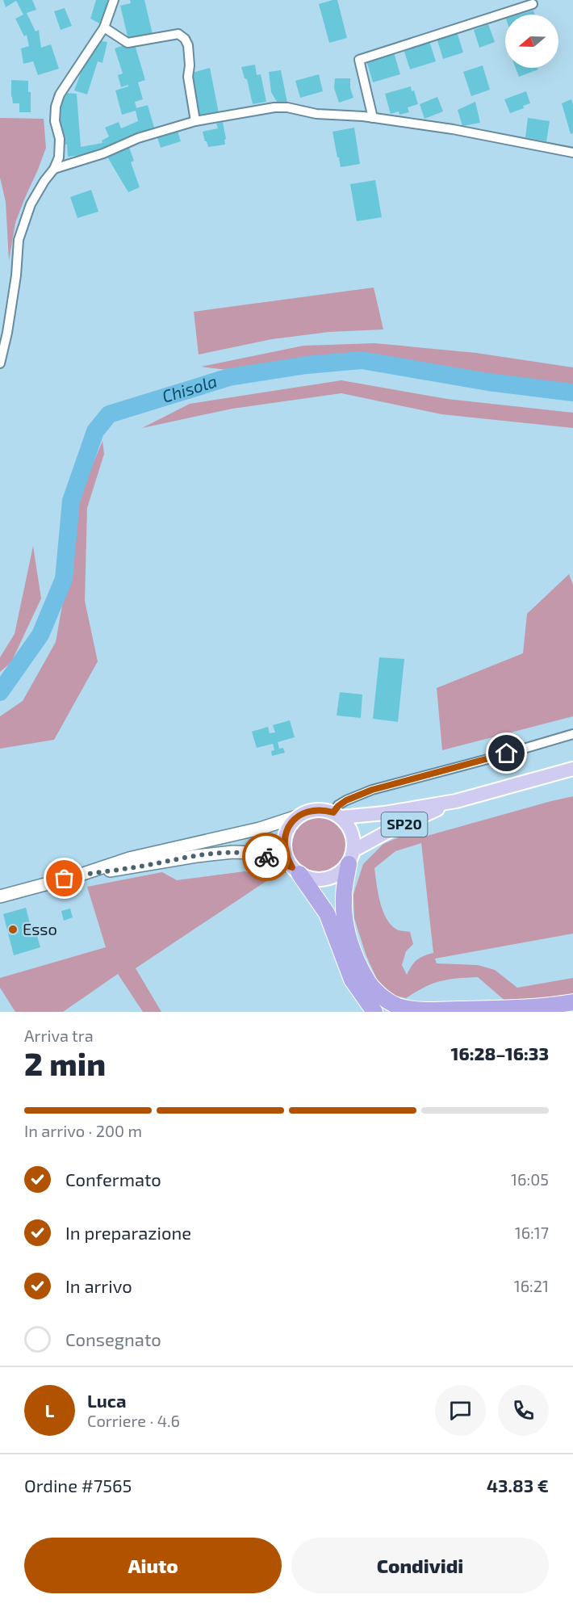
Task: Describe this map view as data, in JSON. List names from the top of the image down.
{
  "streets": {
    "main road": ["SP20"]
  },
  "water": ["Chisola"],
  "places": ["Esso"],
  "north": "left",
  "page": {
    "heading": ["2 min", "Arriva tra", "16:28–16:33"],
    "panel": [
      "Luca",
      "Corriere · 4.6",
      "Ordine #7565",
      "43.83 €"
    ],
    "bar": "In arrivo · 200 m",
    "list": [
      ["Confermato", "16:05"],
      ["In preparazione", "16:17"],
      ["In arrivo", "16:21"],
      "Consegnato"
    ],
    "round": "L",
    "buttons": ["Aiuto", "Condividi"]
  }
}
